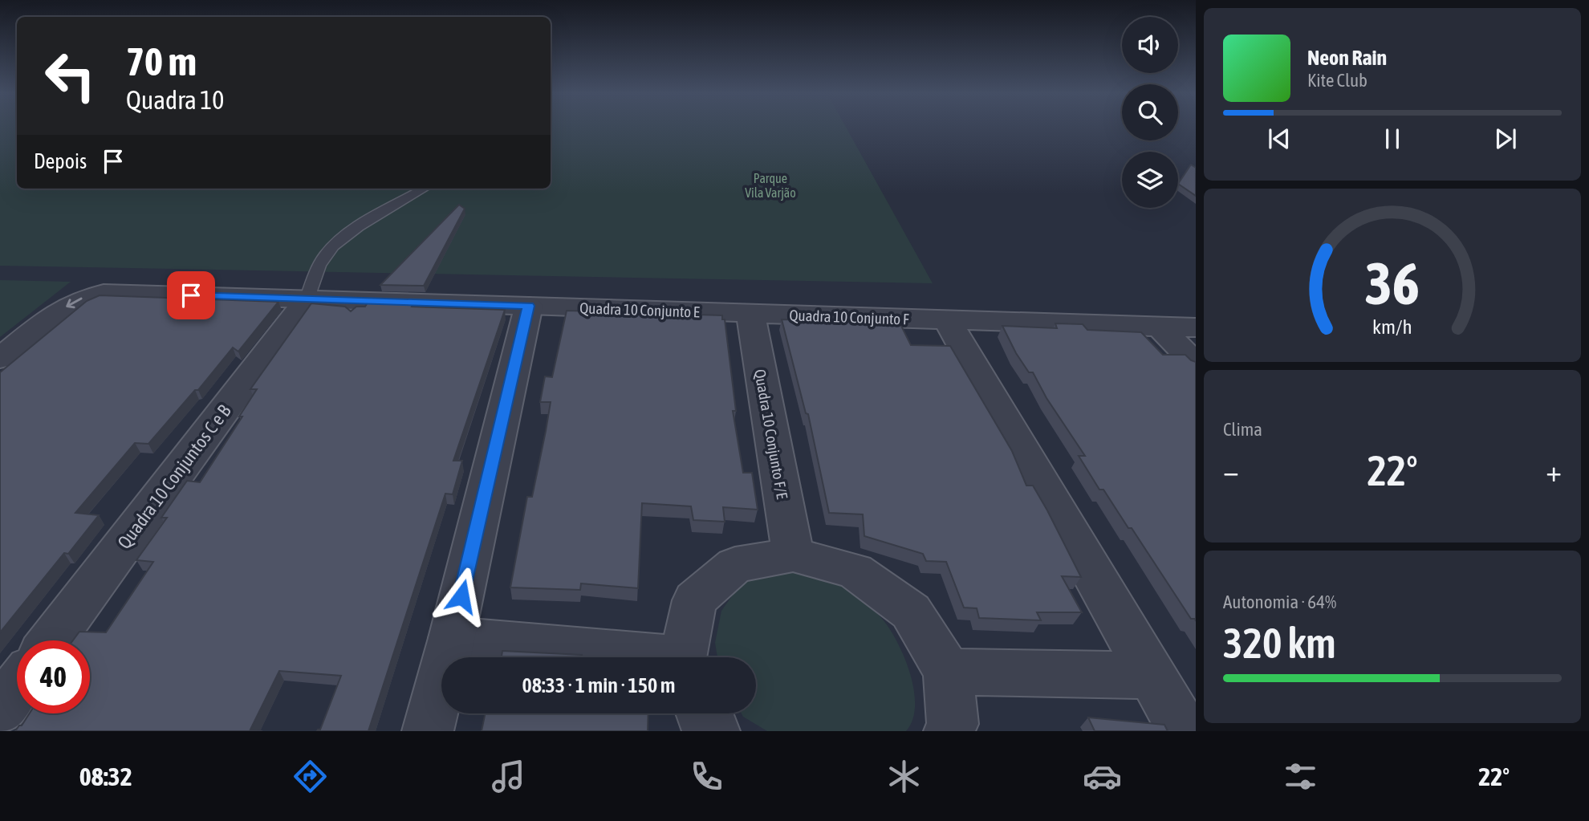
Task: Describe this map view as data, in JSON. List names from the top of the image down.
{
  "streets": {
    "street": [
      "Quadra 10 Conjunto E",
      "Quadra 10 Conjunto F",
      "Quadra 10 Conjunto F/E",
      "Quadra 10 Conjuntos C e B"
    ]
  },
  "crossings": [
    ["Quadra 10 Conjunto E", "Quadra 10 Conjunto F"],
    ["Quadra 10 Conjunto E", "Quadra 10 Conjunto F/E"],
    ["Quadra 10 Conjunto E", "Quadra 10 Conjuntos C e B"],
    ["Quadra 10 Conjunto F", "Quadra 10 Conjunto F/E"]
  ],
  "one_way": ["Quadra 10 Conjunto E"],
  "parks": ["Parque Vila Varjão"],
  "page": {
    "turn": ["70 m", "Quadra 10"],
    "song": ["Neon Rain", "Kite Club"],
    "then": "Depois",
    "tile": [
      "Clima",
      ["Autonomia · 64%", "320 km"]
    ],
    "heat": ["−", "22°", "+"],
    "limit": "40",
    "trip": "08:33 · 1 min · 150 m",
    "tabs": ["08:32", "22°"],
    "gauge": ["36", "km/h"]
  }
}
